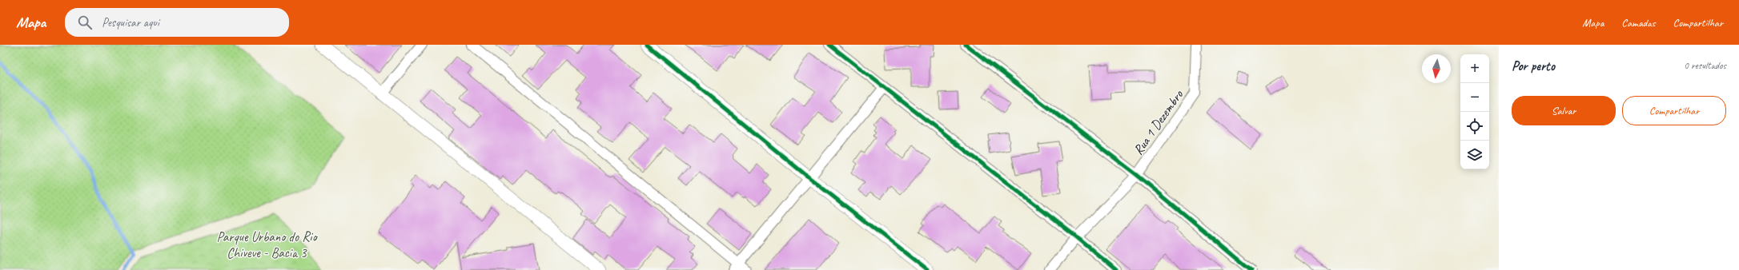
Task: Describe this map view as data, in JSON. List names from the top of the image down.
{
  "streets": {
    "street": ["Rua 1 Dezembro"]
  },
  "parks": ["Parque Urbano do Rio Chiveve - Bacia 3"],
  "north": "bottom",
  "page": {
    "header": "Mapa",
    "search": "Pesquisar aqui",
    "nav": ["Mapa", "Camadas", "Compartilhar"],
    "heading": ["Por perto", "0 resultados"],
    "map_buttons": ["+", "−"],
    "buttons": ["Salvar", "Compartilhar"]
  }
}
